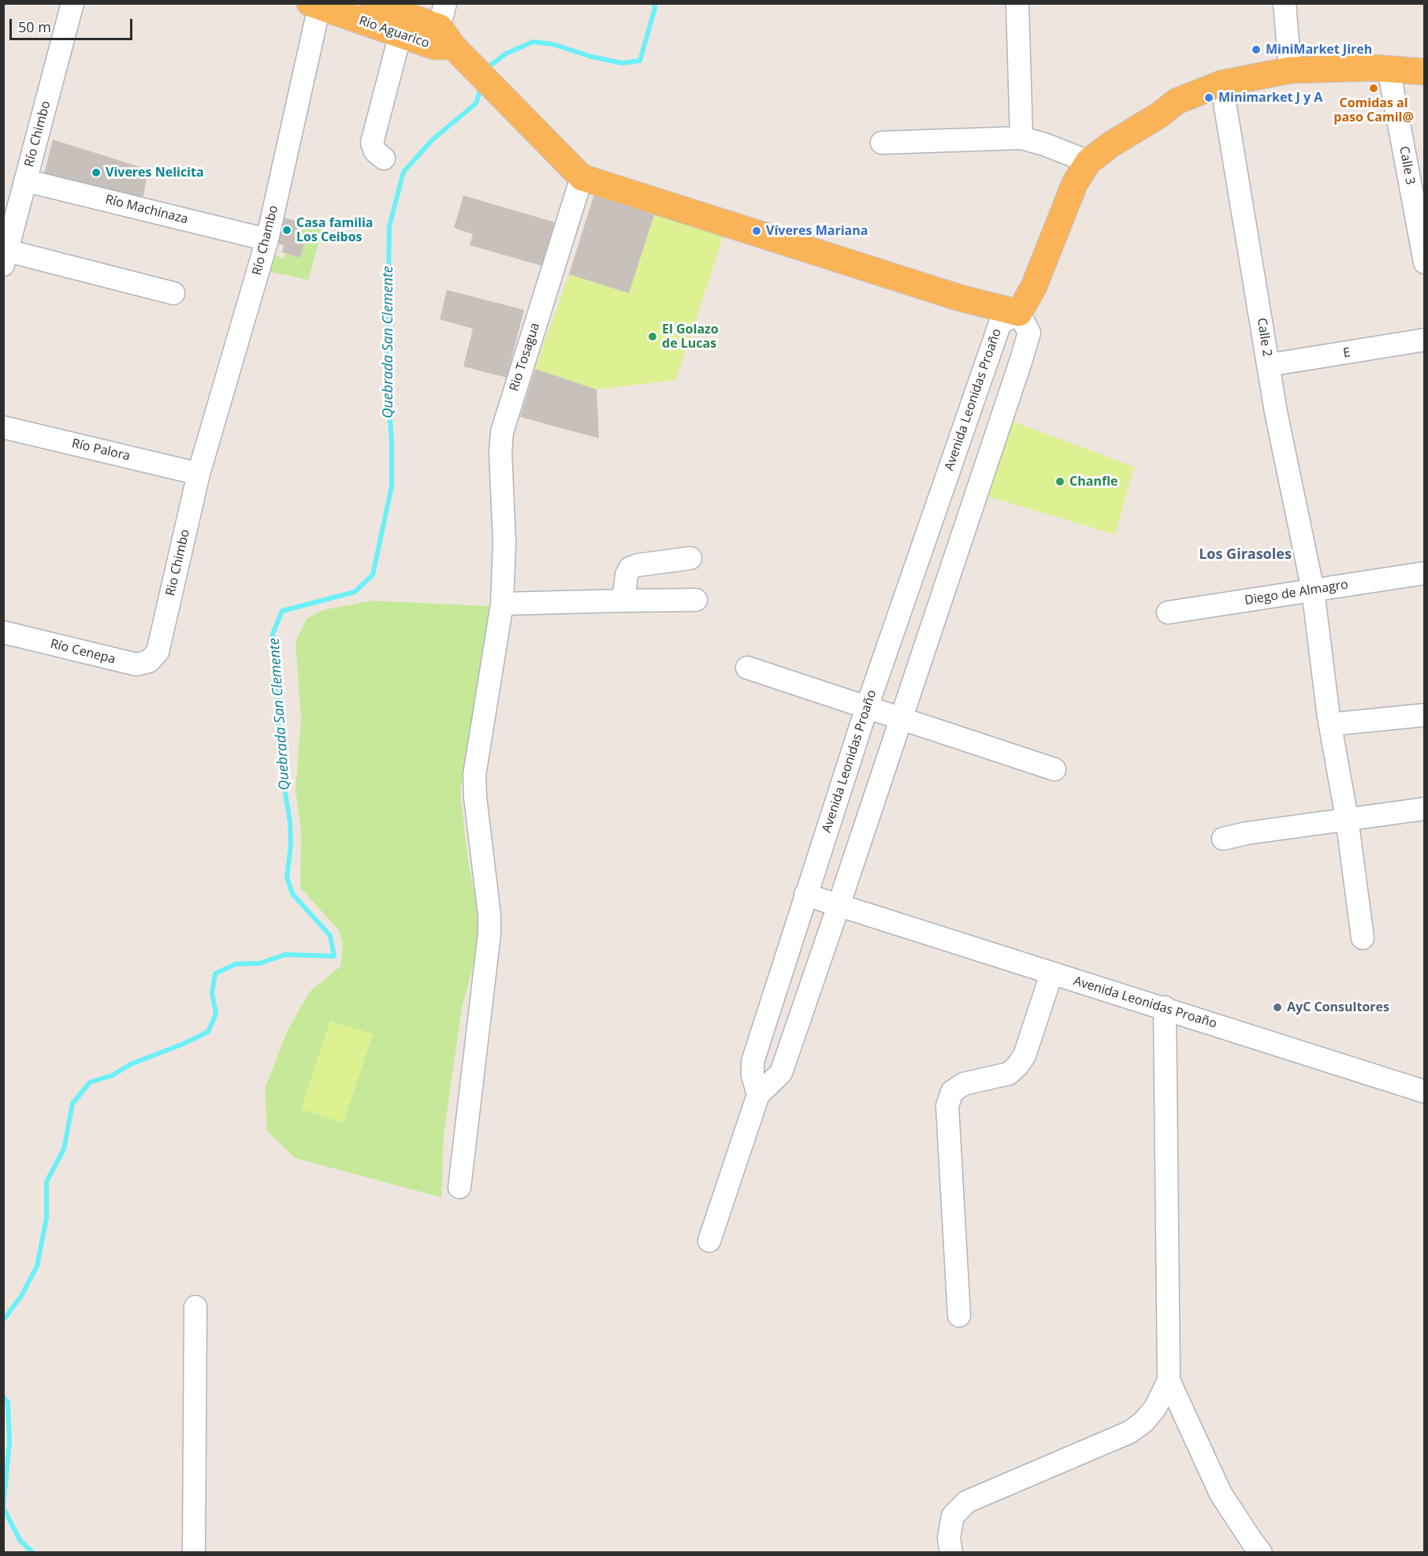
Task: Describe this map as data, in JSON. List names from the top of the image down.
{
  "streets": {
    "main road": ["Rio Aguarico"],
    "street": [
      "Río Chimbo",
      "Calle 3",
      "Río Machinaza",
      "Río Chambo",
      "Calle 2",
      "E",
      "Rio Tosagua",
      "Avenida Leonidas Proaño",
      "Río Palora",
      "Rio Chimbo",
      "Diego de Almagro",
      "Río Cenepa"
    ]
  },
  "crossings": [
    ["Rio Aguarico", "Río Chambo"],
    ["Río Chimbo", "Río Machinaza"],
    ["Río Machinaza", "Río Chambo"],
    ["Río Chambo", "Río Palora"],
    ["Río Chambo", "Rio Chimbo"],
    ["Calle 2", "E"],
    ["Calle 2", "Diego de Almagro"],
    ["Río Palora", "Rio Chimbo"],
    ["Rio Chimbo", "Río Cenepa"]
  ],
  "districts": ["Los Girasoles"],
  "water": ["Quebrada San Clemente"],
  "places": [
    "MiniMarket Jireh",
    "Comidas al paso Camil@",
    "Minimarket J y A",
    "Viveres Nelicita",
    "Casa familia Los Ceibos",
    "Víveres Mariana",
    "El Golazo de Lucas",
    "Chanfle",
    "AyC Consultores"
  ],
  "scale_bar": "50 m"
}
